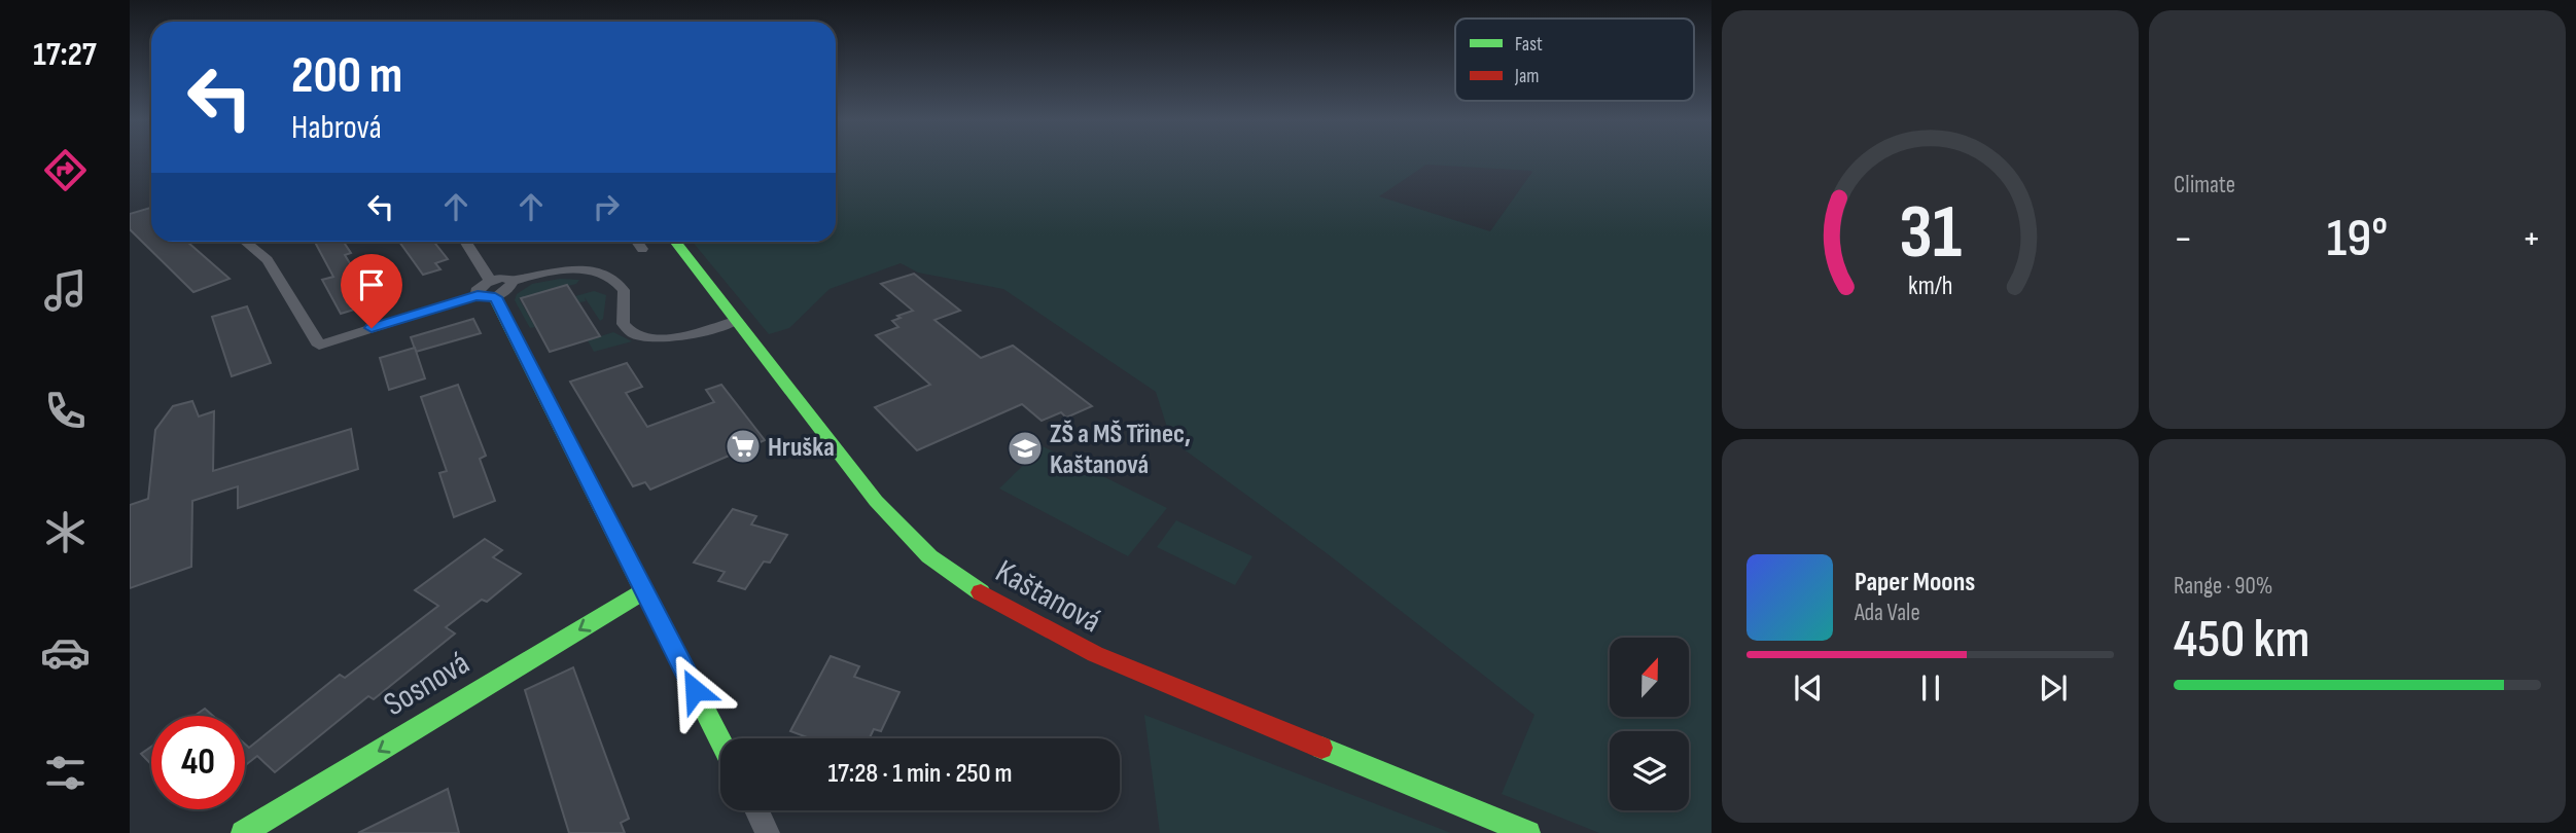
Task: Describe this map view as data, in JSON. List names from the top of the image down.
{
  "streets": {
    "street": ["Kaštanová", "Sosnová"]
  },
  "one_way": ["Sosnová"],
  "places": {
    "supermarket": ["Hruška"],
    "school or university": ["ZŠ a MŠ Třinec, Kaštanová"]
  },
  "legend": ["Fast", "Jam"],
  "north": "top",
  "page": {
    "tabs": "17:27",
    "tile": [
      "Climate",
      ["Range · 90%", "450 km"]
    ],
    "turn": ["200 m", "Habrová"],
    "heat": ["−", "19°", "+"],
    "song": ["Paper Moons", "Ada Vale"],
    "limit": "40",
    "trip": "17:28 · 1 min · 250 m",
    "gauge": ["31", "km/h"]
  }
}
